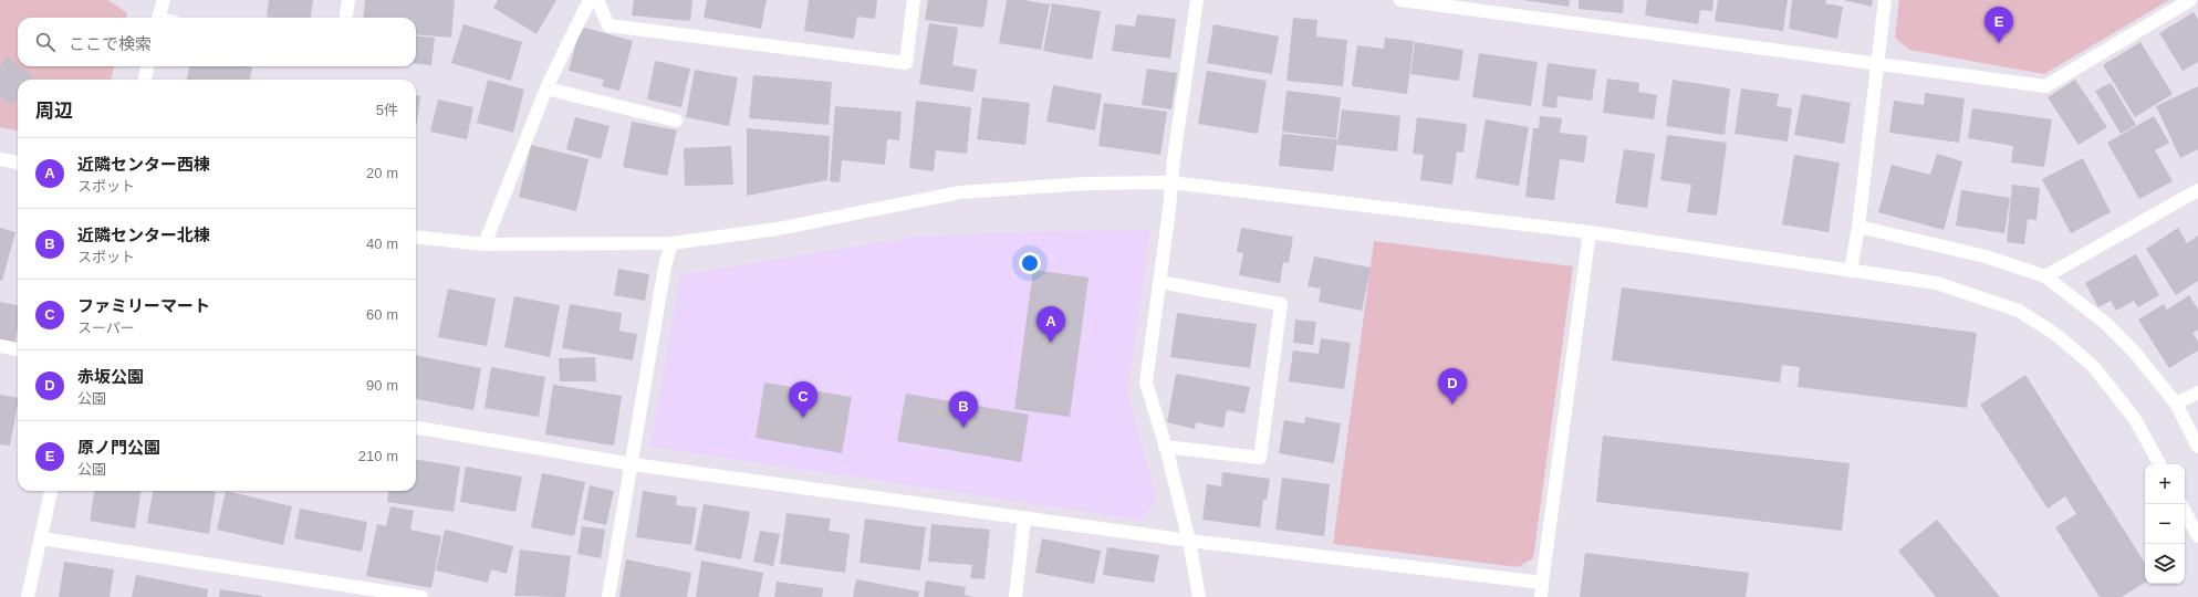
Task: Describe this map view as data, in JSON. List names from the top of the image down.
{
  "page": {
    "pins": [
      "E",
      "A",
      "D",
      "C",
      "B"
    ],
    "search": "ここで検索",
    "heading": ["周辺", "5件"],
    "list": [
      {
        "mark": "A",
        "name": "近隣センター西棟",
        "note": "スポット",
        "value": "20 m"
      },
      {
        "mark": "B",
        "name": "近隣センター北棟",
        "note": "スポット",
        "value": "40 m"
      },
      {
        "mark": "C",
        "name": "ファミリーマート",
        "note": "スーパー",
        "value": "60 m"
      },
      {
        "mark": "D",
        "name": "赤坂公園",
        "note": "公園",
        "value": "90 m"
      },
      {
        "mark": "E",
        "name": "原ノ門公園",
        "note": "公園",
        "value": "210 m"
      }
    ],
    "map_buttons": ["+", "−"]
  }
}
